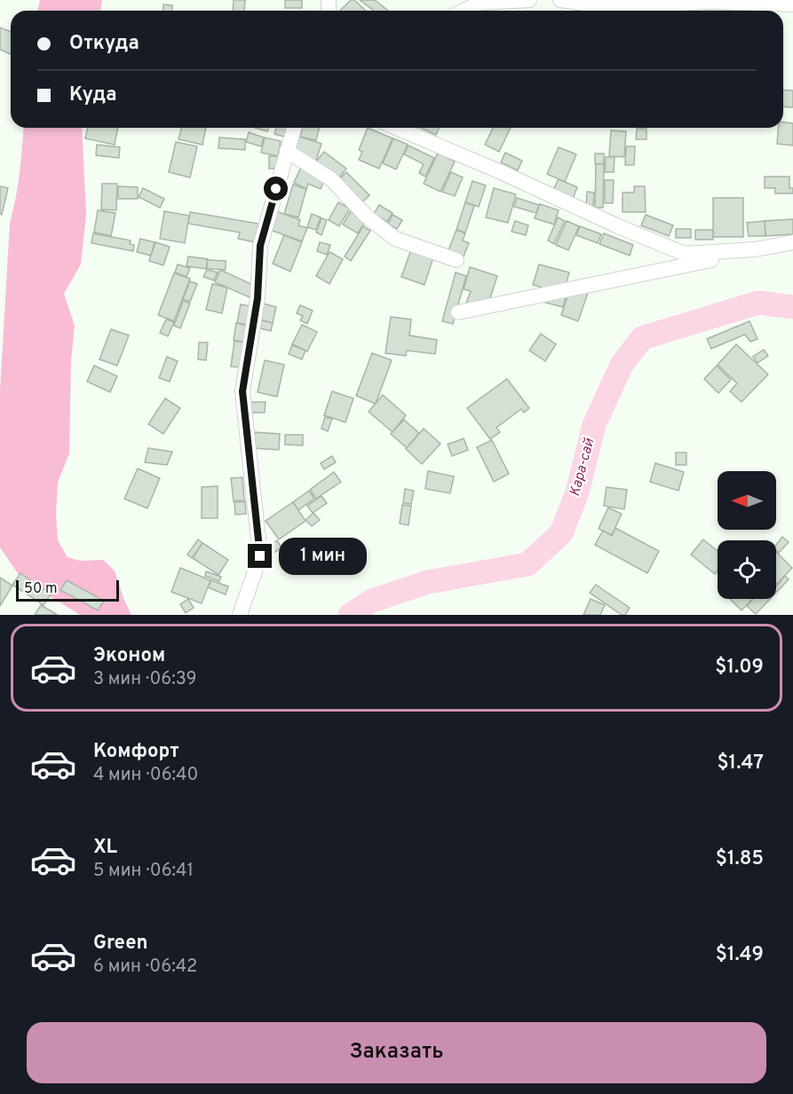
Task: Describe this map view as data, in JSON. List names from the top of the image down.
{
  "water": ["Кара-сай"],
  "scale_bar": "50 m",
  "north": "left",
  "page": {
    "banner": ["Откуда", "Куда"],
    "bubble": "1 мин",
    "scale": "50 m",
    "list": [
      {
        "name": "Эконом",
        "note": "3 мин · 06:39",
        "value": "$1.09"
      },
      {
        "name": "Комфорт",
        "note": "4 мин · 06:40",
        "value": "$1.47"
      },
      {
        "name": "XL",
        "note": "5 мин · 06:41",
        "value": "$1.85"
      },
      {
        "name": "Green",
        "note": "6 мин · 06:42",
        "value": "$1.49"
      }
    ],
    "buttons": "Заказать"
  }
}
